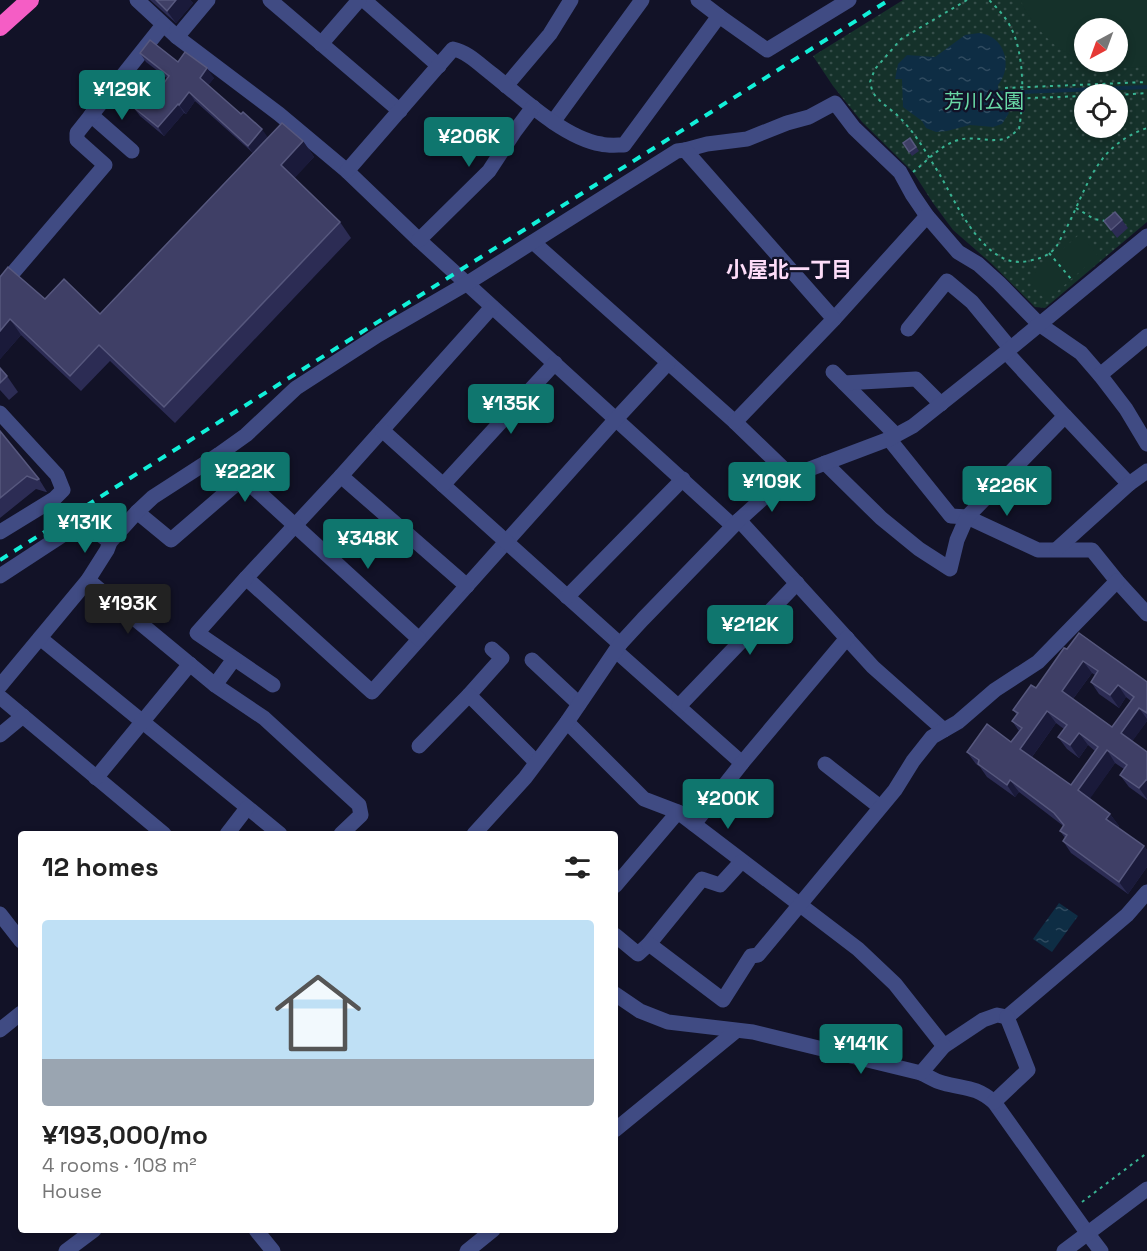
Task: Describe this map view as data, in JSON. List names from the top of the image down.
{
  "districts": ["小屋北一丁目"],
  "parks": ["芳川公園"],
  "north": "bottom left",
  "page": {
    "price": [
      "¥129K",
      "¥206K",
      "¥135K",
      "¥222K",
      "¥109K",
      "¥226K",
      "¥131K",
      "¥348K",
      "¥193K",
      "¥212K",
      "¥200K",
      "¥141K"
    ],
    "heading": "12 homes",
    "list": [
      {
        "name": "¥193,000/mo",
        "note": "4 rooms · 108 m² · House"
      }
    ]
  }
}
